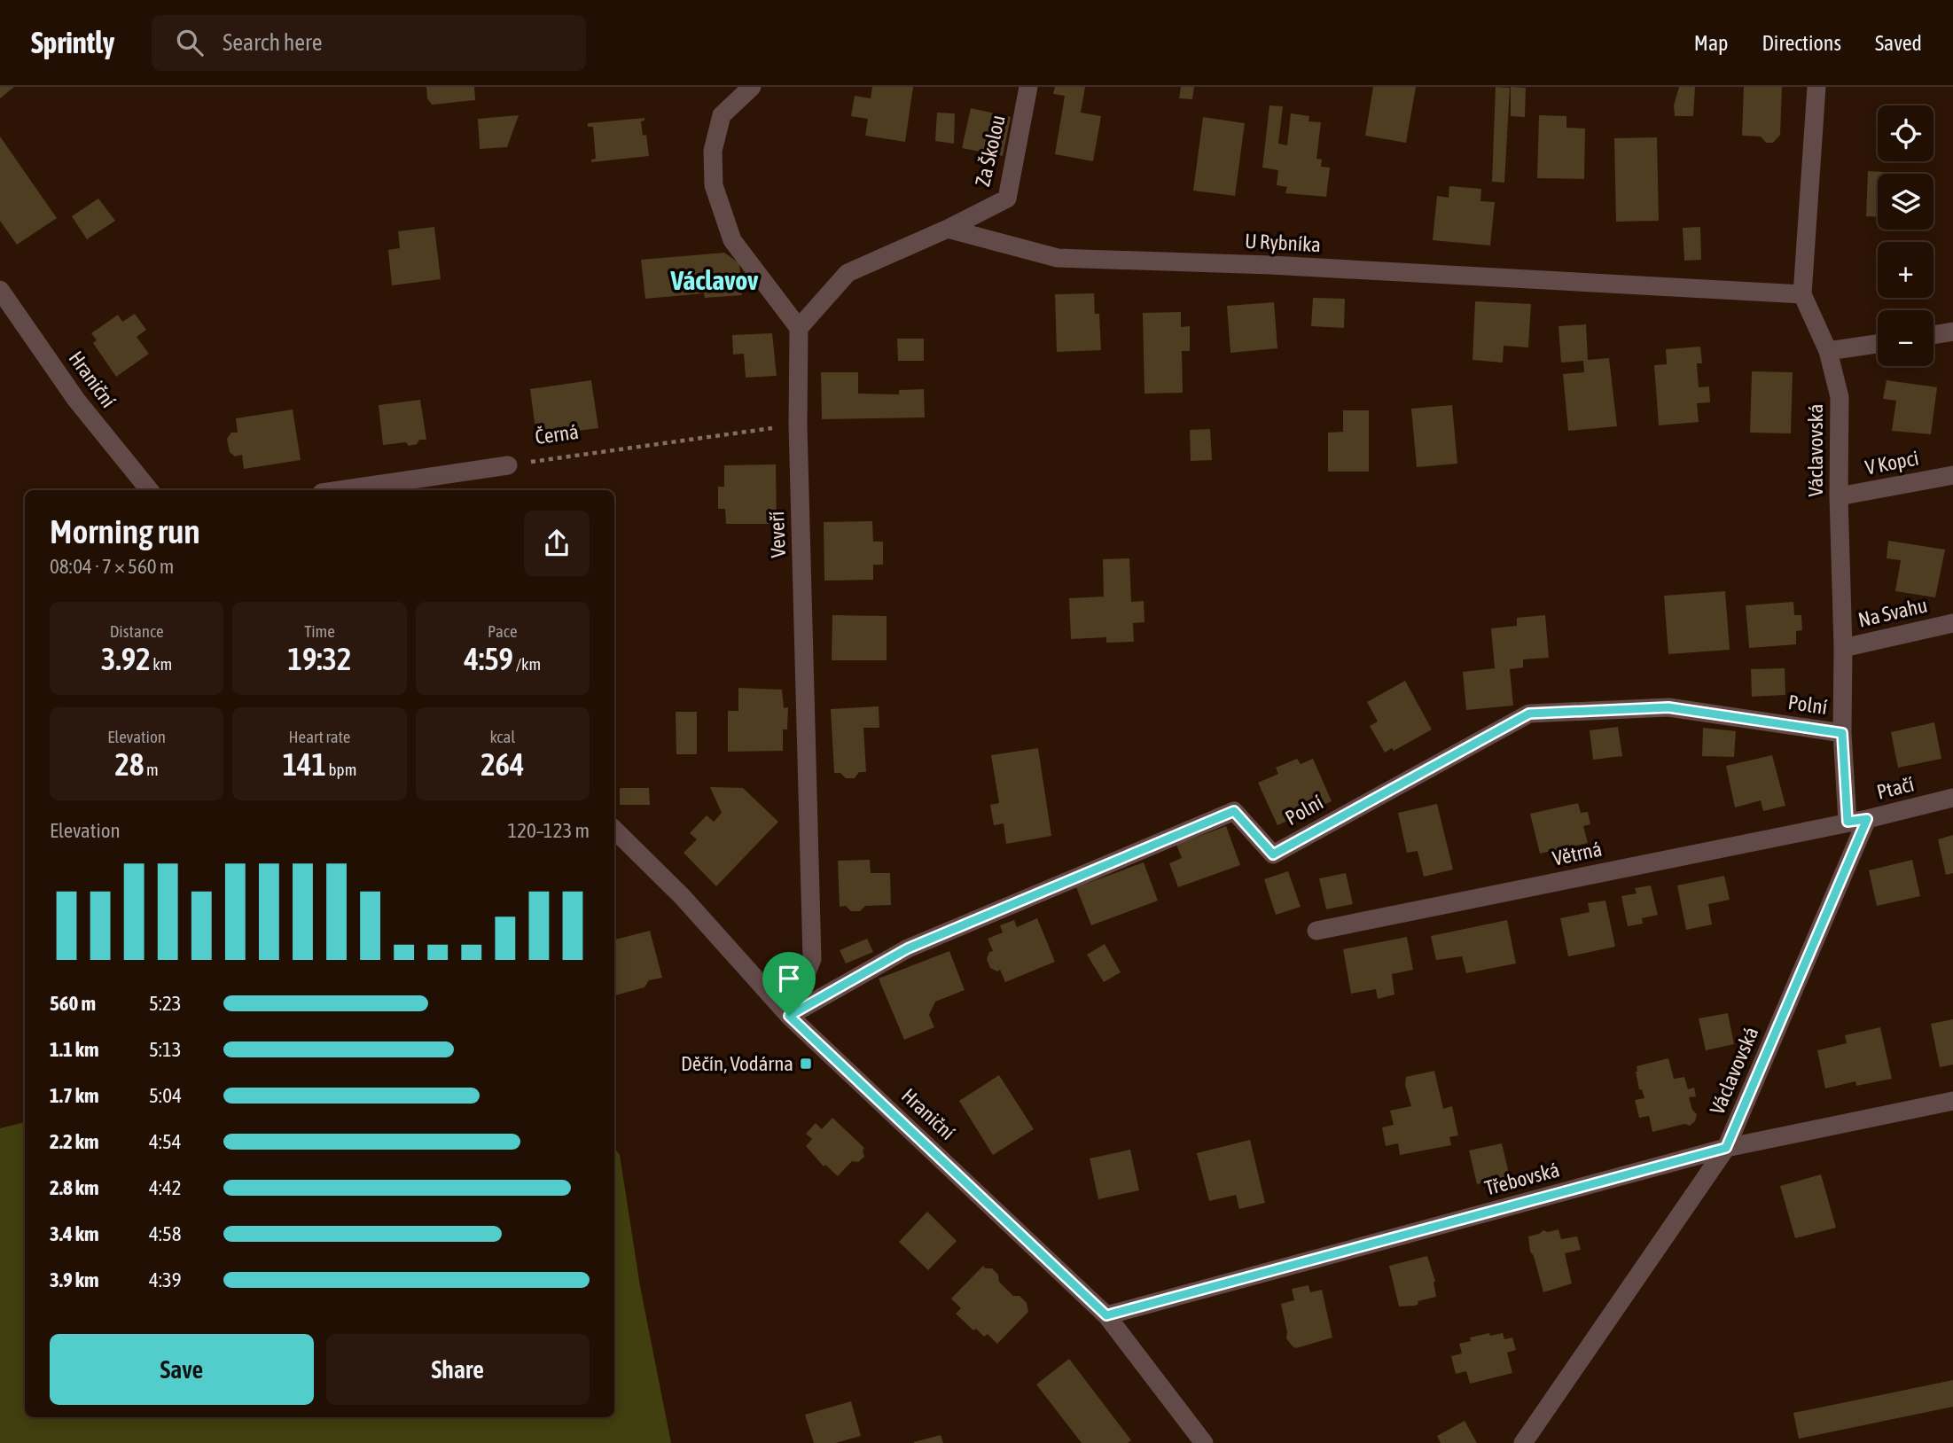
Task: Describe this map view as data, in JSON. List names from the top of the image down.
{
  "streets": {
    "street": [
      "Za Školou",
      "U Rybníka",
      "Hraniční",
      "Václavovská",
      "V Kopci",
      "Veveří",
      "Na Svahu",
      "Polní",
      "Ptačí",
      "Větrná",
      "Třebovská"
    ],
    "path": ["Černá"]
  },
  "crossings": [
    ["Za Školou", "U Rybníka"],
    ["U Rybníka", "Václavovská"],
    ["Hraniční", "Veveří"],
    ["Hraniční", "Polní"],
    ["Hraniční", "Třebovská"],
    ["Černá", "Veveří"],
    ["Václavovská", "V Kopci"],
    ["Václavovská", "Na Svahu"],
    ["Václavovská", "Polní"],
    ["Václavovská", "Ptačí"],
    ["Václavovská", "Větrná"],
    ["Václavovská", "Třebovská"],
    ["Veveří", "Polní"],
    ["Ptačí", "Větrná"]
  ],
  "districts": ["Václavov"],
  "places": {
    "transit": ["Děčín, Vodárna"]
  },
  "page": {
    "header": "Sprintly",
    "search": "Search here",
    "nav": ["Map", "Directions", "Saved"],
    "map_buttons": ["+", "−"],
    "heading": ["Morning run", "08:04 · 7 × 560 m"],
    "stats": [
      ["Distance", "3.92 km"],
      ["Time", "19:32"],
      ["Pace", "4:59 /km"],
      ["Elevation", "28 m"],
      ["Heart rate", "141 bpm"],
      ["kcal", "264"]
    ],
    "chart": ["Elevation", "120–123 m"],
    "list": [
      {
        "name": "560 m",
        "note": "5:23"
      },
      {
        "name": "1.1 km",
        "note": "5:13"
      },
      {
        "name": "1.7 km",
        "note": "5:04"
      },
      {
        "name": "2.2 km",
        "note": "4:54"
      },
      {
        "name": "2.8 km",
        "note": "4:42"
      },
      {
        "name": "3.4 km",
        "note": "4:58"
      },
      {
        "name": "3.9 km",
        "note": "4:39"
      }
    ],
    "buttons": ["Save", "Share"]
  }
}
